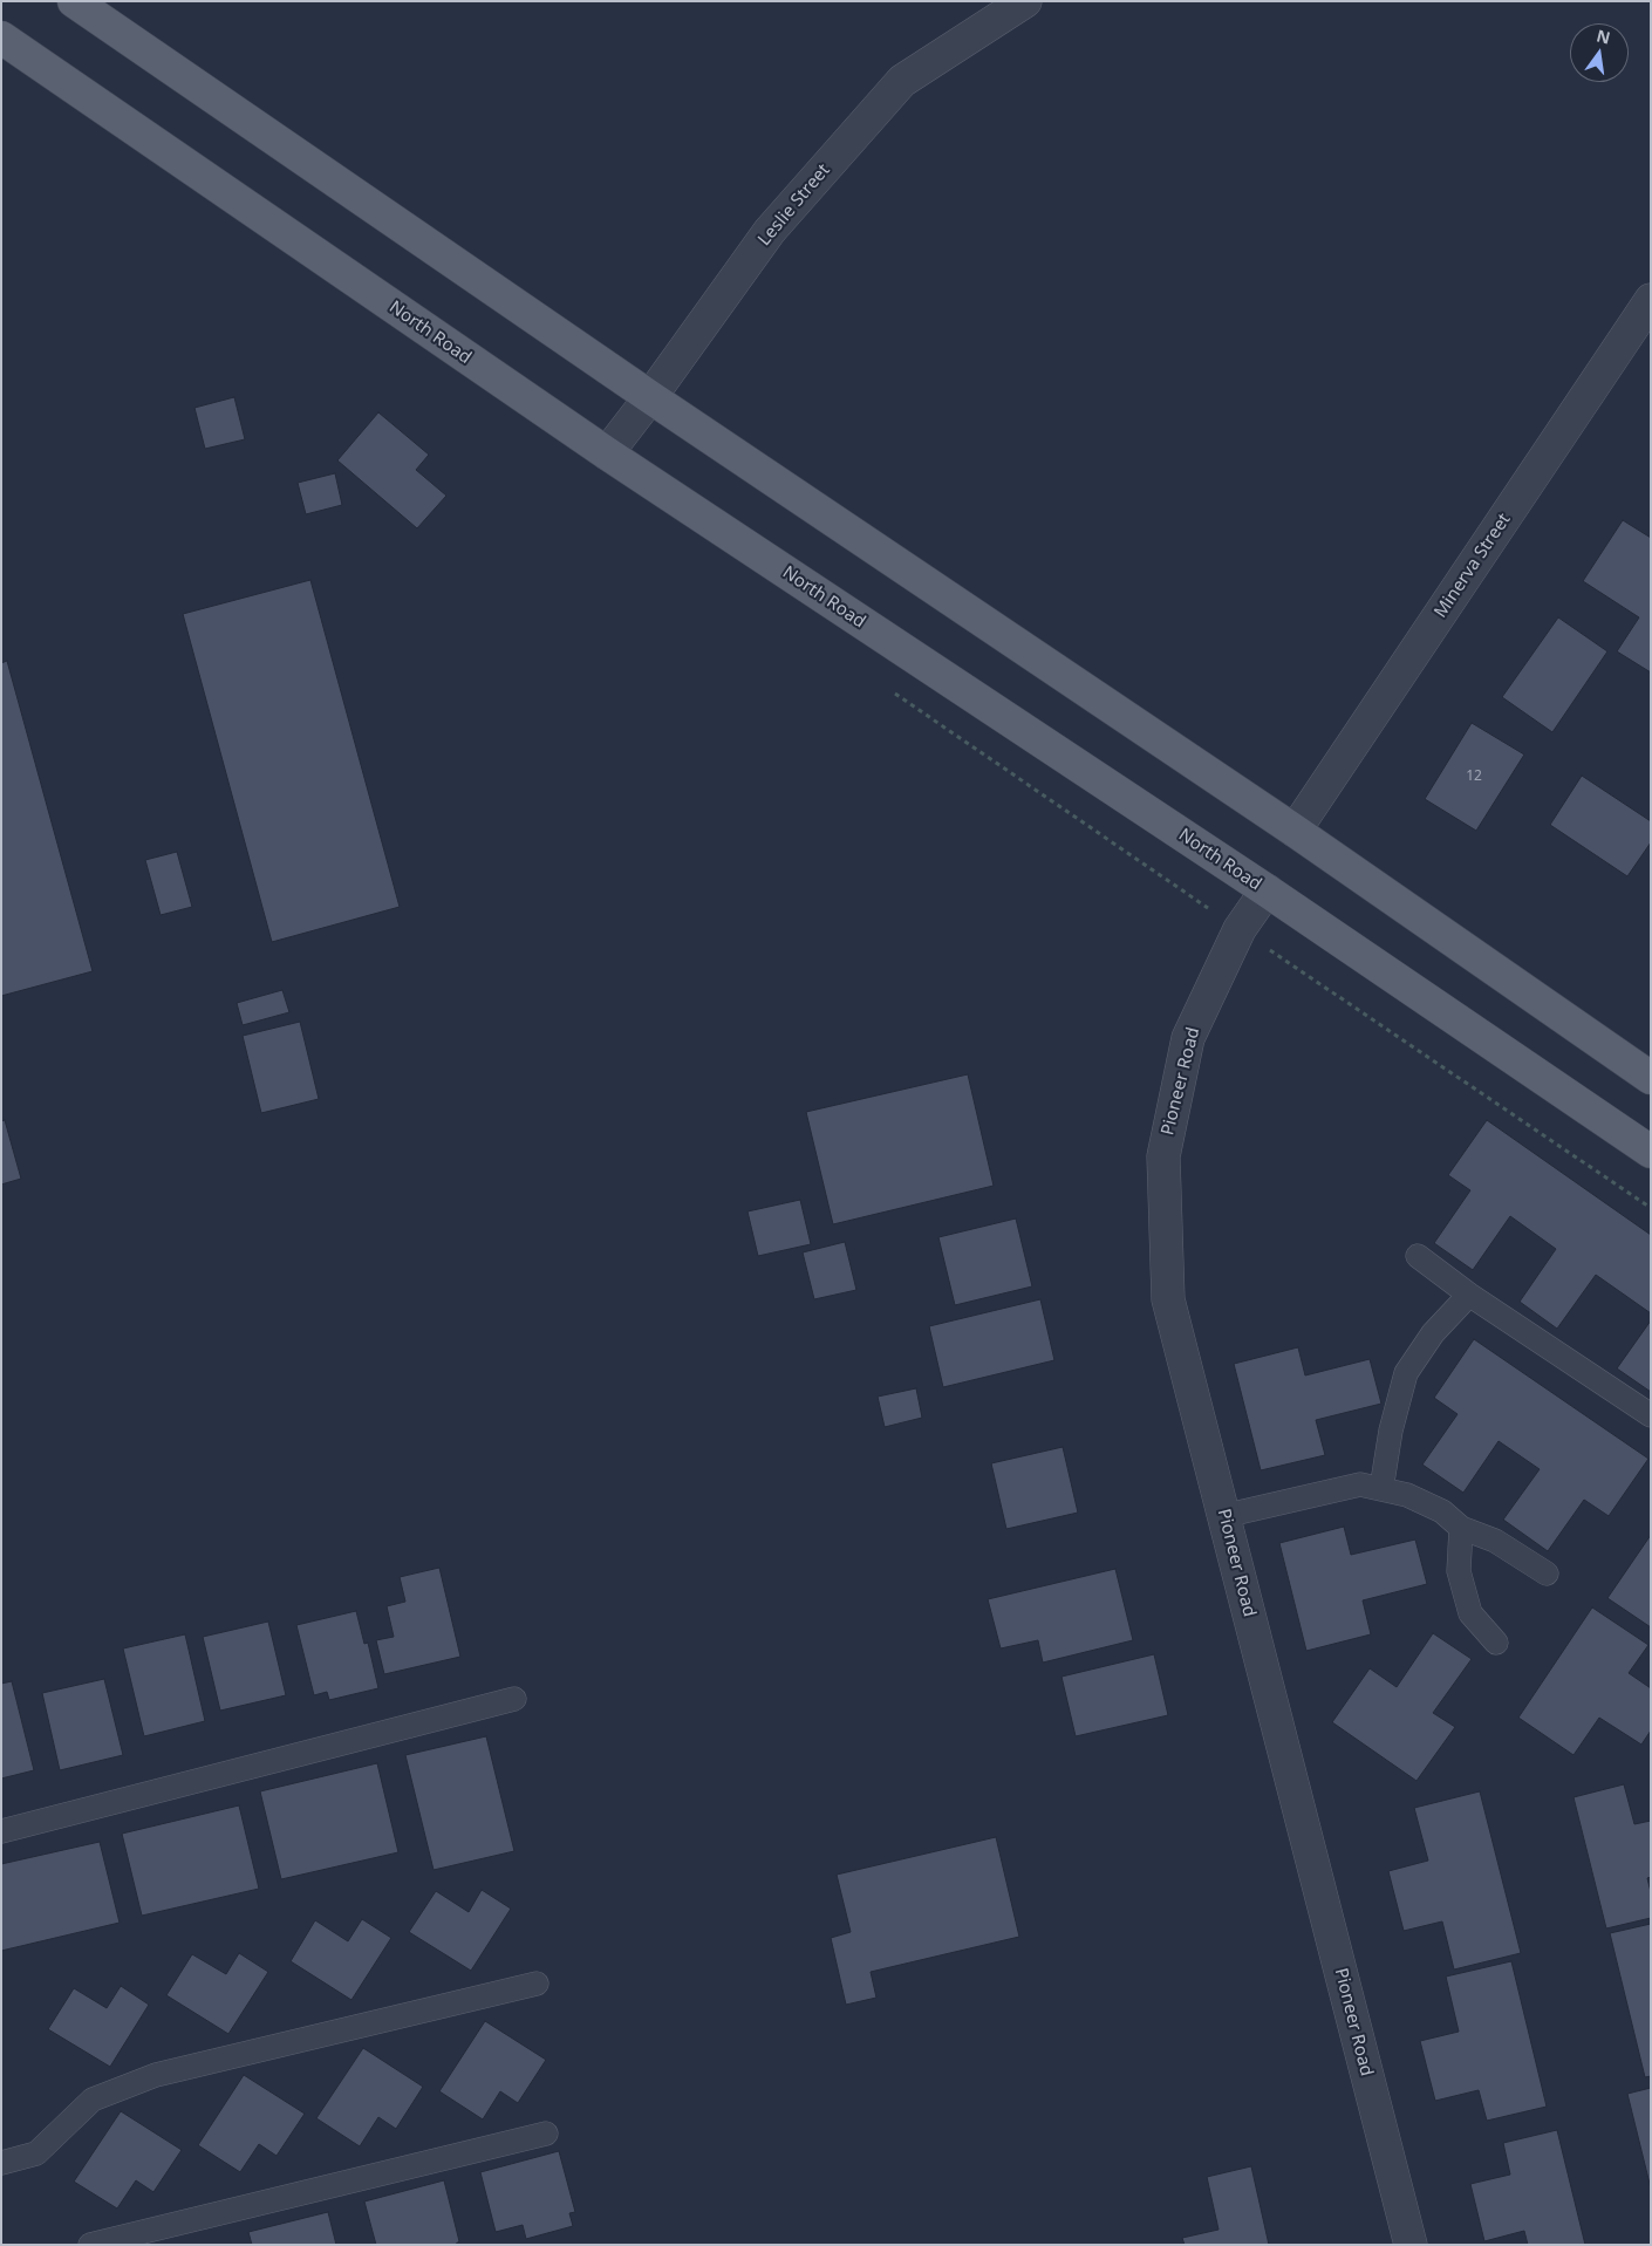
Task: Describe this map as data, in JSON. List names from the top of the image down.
{
  "streets": {
    "main road": ["North Road"],
    "street": ["Leslie Street", "Minerva Street", "Pioneer Road"]
  },
  "crossings": [
    ["Leslie Street", "North Road"],
    ["North Road", "Pioneer Road"]
  ],
  "house_numbers": ["12"],
  "north": "top"
}
